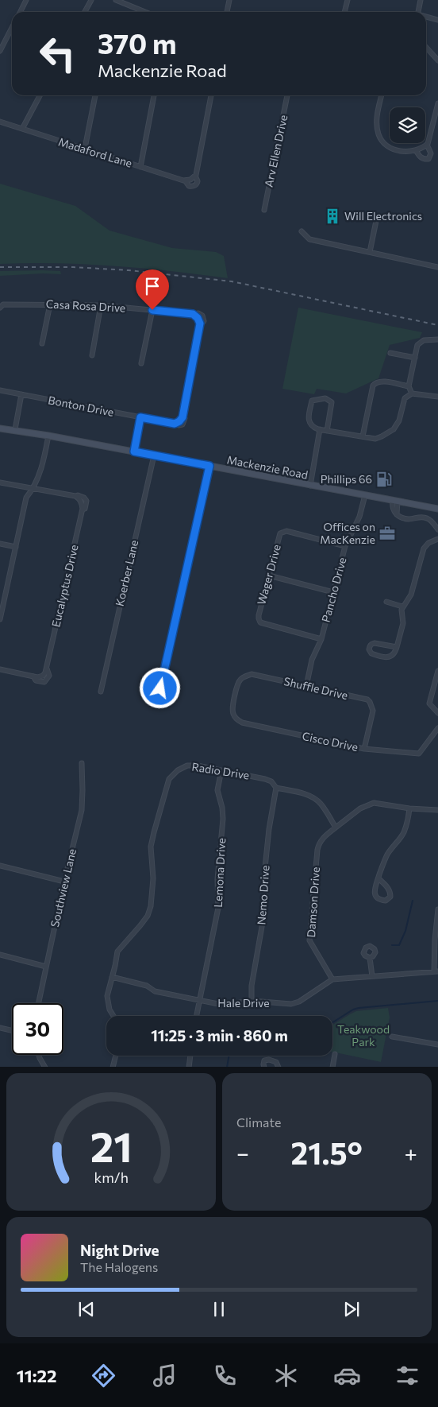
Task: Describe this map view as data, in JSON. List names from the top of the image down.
{
  "streets": {
    "main road": ["Mackenzie Road"],
    "street": [
      "Arv Ellen Drive",
      "Madaford Lane",
      "Casa Rosa Drive",
      "Bonton Drive",
      "Koerber Lane",
      "Wager Drive",
      "Eucalyptus Drive",
      "Pancho Drive",
      "Shuffle Drive",
      "Cisco Drive",
      "Radio Drive",
      "Lemona Drive",
      "Southview Lane",
      "Nemo Drive",
      "Damson Drive",
      "Hale Drive"
    ]
  },
  "crossings": [
    ["Casa Rosa Drive", "Bonton Drive"],
    ["Mackenzie Road", "Koerber Lane"],
    ["Mackenzie Road", "Pancho Drive"],
    ["Wager Drive", "Pancho Drive"],
    ["Pancho Drive", "Shuffle Drive"],
    ["Shuffle Drive", "Cisco Drive"],
    ["Radio Drive", "Lemona Drive"],
    ["Radio Drive", "Nemo Drive"],
    ["Radio Drive", "Damson Drive"],
    ["Radio Drive", "Hale Drive"],
    ["Lemona Drive", "Hale Drive"],
    ["Nemo Drive", "Hale Drive"],
    ["Damson Drive", "Hale Drive"]
  ],
  "parks": ["Teakwood Park"],
  "places": {
    "building": ["Will Electronics"],
    "fuel station": ["Phillips 66"],
    "office": ["Offices on MacKenzie"]
  },
  "page": {
    "turn": ["370 m", "Mackenzie Road"],
    "limit": "30",
    "trip": "11:25 · 3 min · 860 m",
    "tile": "Climate",
    "heat": ["−", "21.5°", "+"],
    "song": ["Night Drive", "The Halogens"],
    "tabs": "11:22",
    "gauge": ["21", "km/h"]
  }
}
